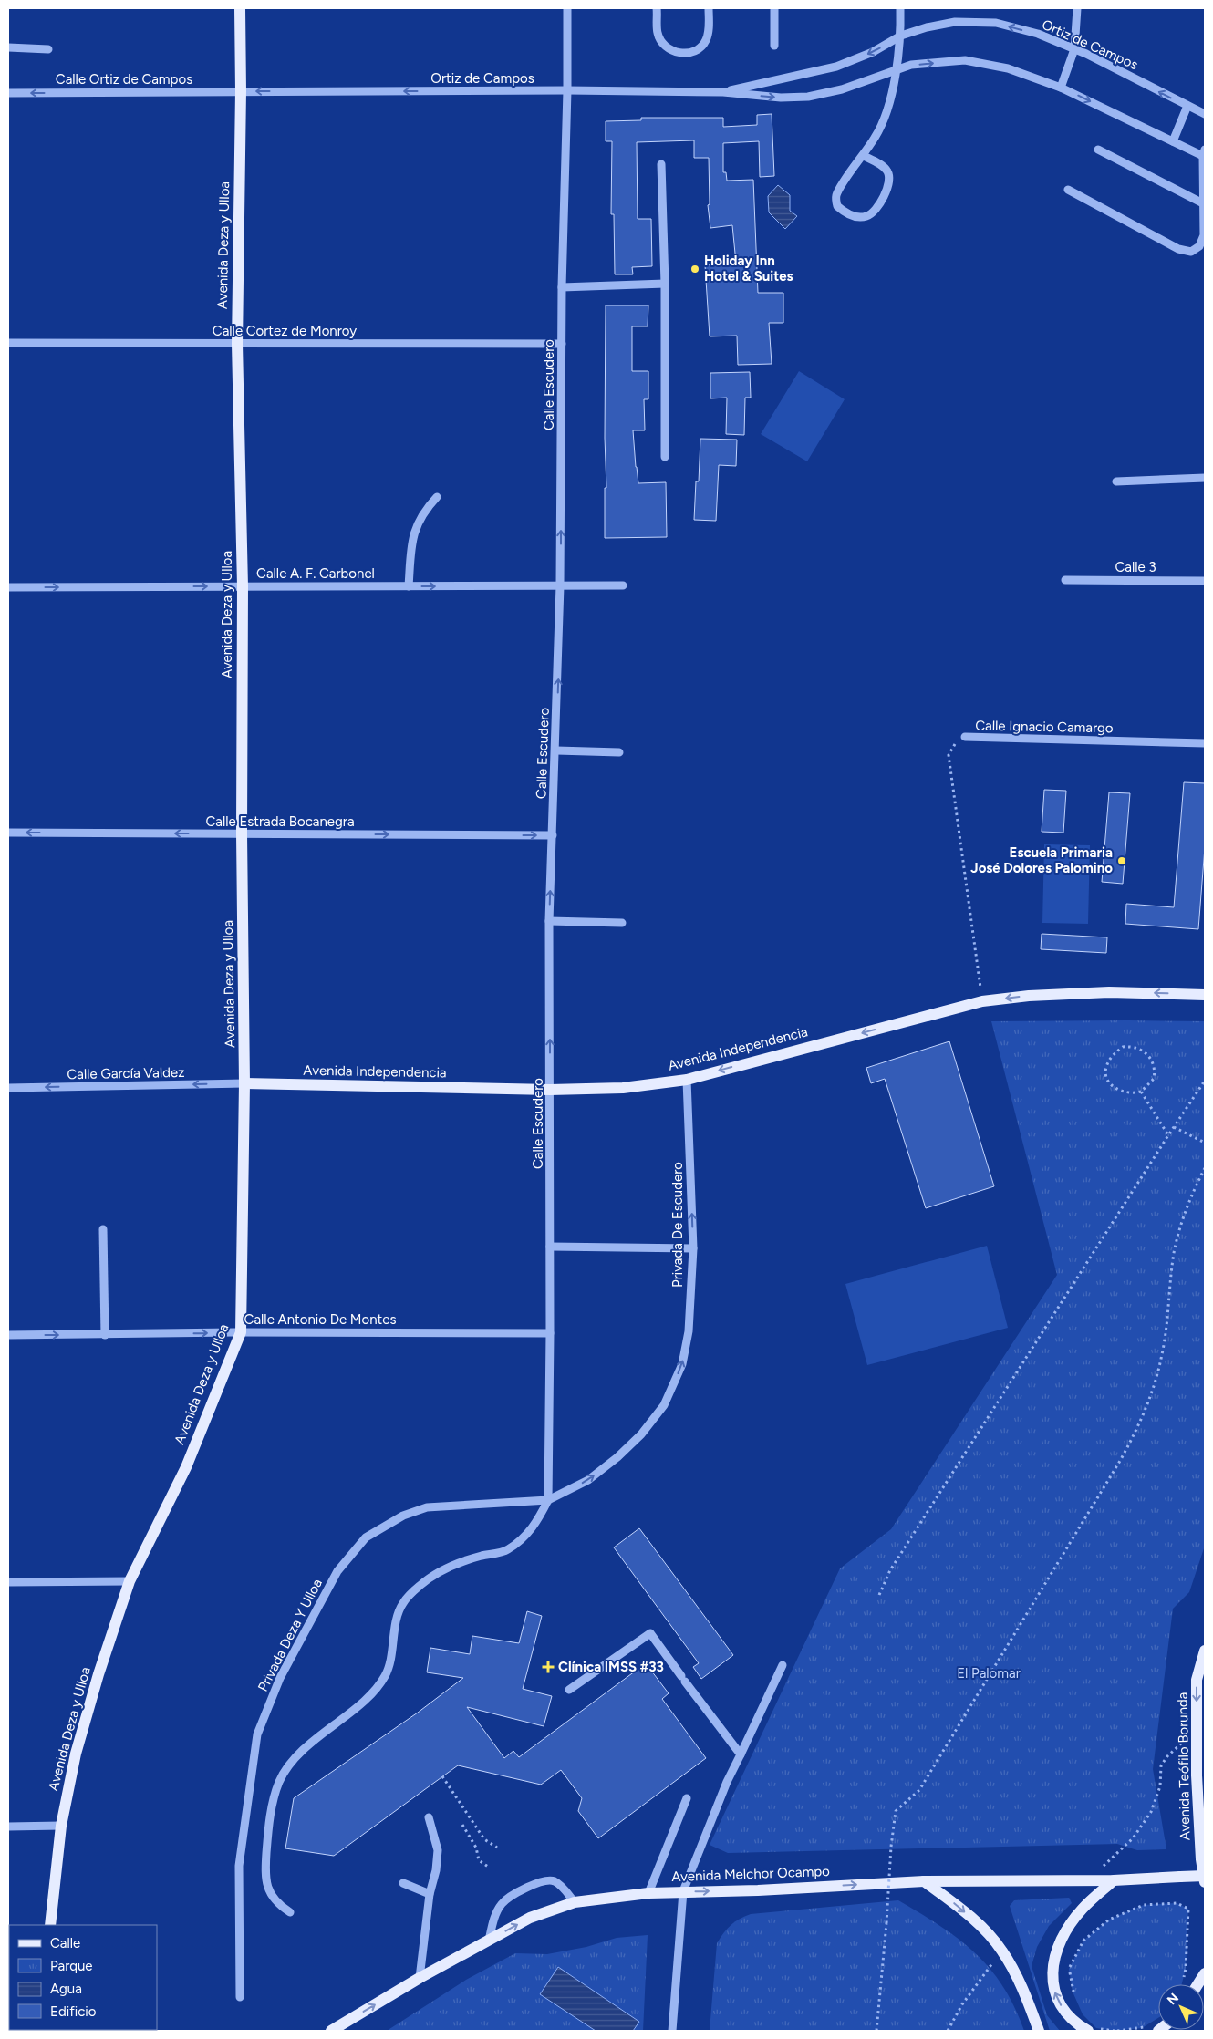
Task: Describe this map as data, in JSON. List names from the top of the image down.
{
  "streets": {
    "main road": [
      "Avenida Deza y Ulloa",
      "Avenida Independencia",
      "Avenida Teófilo Borunda",
      "Avenida Melchor Ocampo"
    ],
    "street": [
      "Ortiz de Campos",
      "Calle Ortiz de Campos",
      "Calle Cortez de Monroy",
      "Calle Escudero",
      "Calle 3",
      "Calle A. F. Carbonel",
      "Calle Ignacio Camargo",
      "Calle Estrada Bocanegra",
      "Calle García Valdez",
      "Privada De Escudero",
      "Calle Antonio De Montes",
      "Privada Deza Y Ulloa"
    ]
  },
  "crossings": [
    ["Ortiz de Campos", "Calle Ortiz de Campos"],
    ["Ortiz de Campos", "Avenida Deza y Ulloa"],
    ["Ortiz de Campos", "Calle Escudero"],
    ["Calle Ortiz de Campos", "Avenida Deza y Ulloa"],
    ["Avenida Deza y Ulloa", "Calle Cortez de Monroy"],
    ["Avenida Deza y Ulloa", "Calle A. F. Carbonel"],
    ["Avenida Deza y Ulloa", "Calle Estrada Bocanegra"],
    ["Avenida Deza y Ulloa", "Avenida Independencia"],
    ["Avenida Deza y Ulloa", "Calle García Valdez"],
    ["Avenida Deza y Ulloa", "Calle Antonio De Montes"],
    ["Calle Cortez de Monroy", "Calle Escudero"],
    ["Calle Escudero", "Calle A. F. Carbonel"],
    ["Calle Escudero", "Calle Estrada Bocanegra"],
    ["Calle Escudero", "Avenida Independencia"],
    ["Calle Escudero", "Privada De Escudero"],
    ["Calle Escudero", "Calle Antonio De Montes"],
    ["Calle Escudero", "Privada Deza Y Ulloa"],
    ["Calle Ignacio Camargo", "Avenida Independencia"],
    ["Avenida Independencia", "Calle García Valdez"],
    ["Avenida Independencia", "Privada De Escudero"],
    ["Privada De Escudero", "Privada Deza Y Ulloa"]
  ],
  "one_way": [
    "Calle Ortiz de Campos",
    "Calle Escudero",
    "Calle A. F. Carbonel",
    "Avenida Independencia",
    "Calle García Valdez",
    "Privada De Escudero",
    "Calle Antonio De Montes",
    "Avenida Melchor Ocampo"
  ],
  "parks": ["El Palomar"],
  "places": {
    "other": ["Holiday Inn Hotel & Suites", "Escuela Primaria José Dolores Palomino"],
    "health": ["Clínica IMSS #33"]
  },
  "legend": [
    "Calle",
    "Parque",
    "Agua",
    "Edificio"
  ],
  "north": "top left"
}
